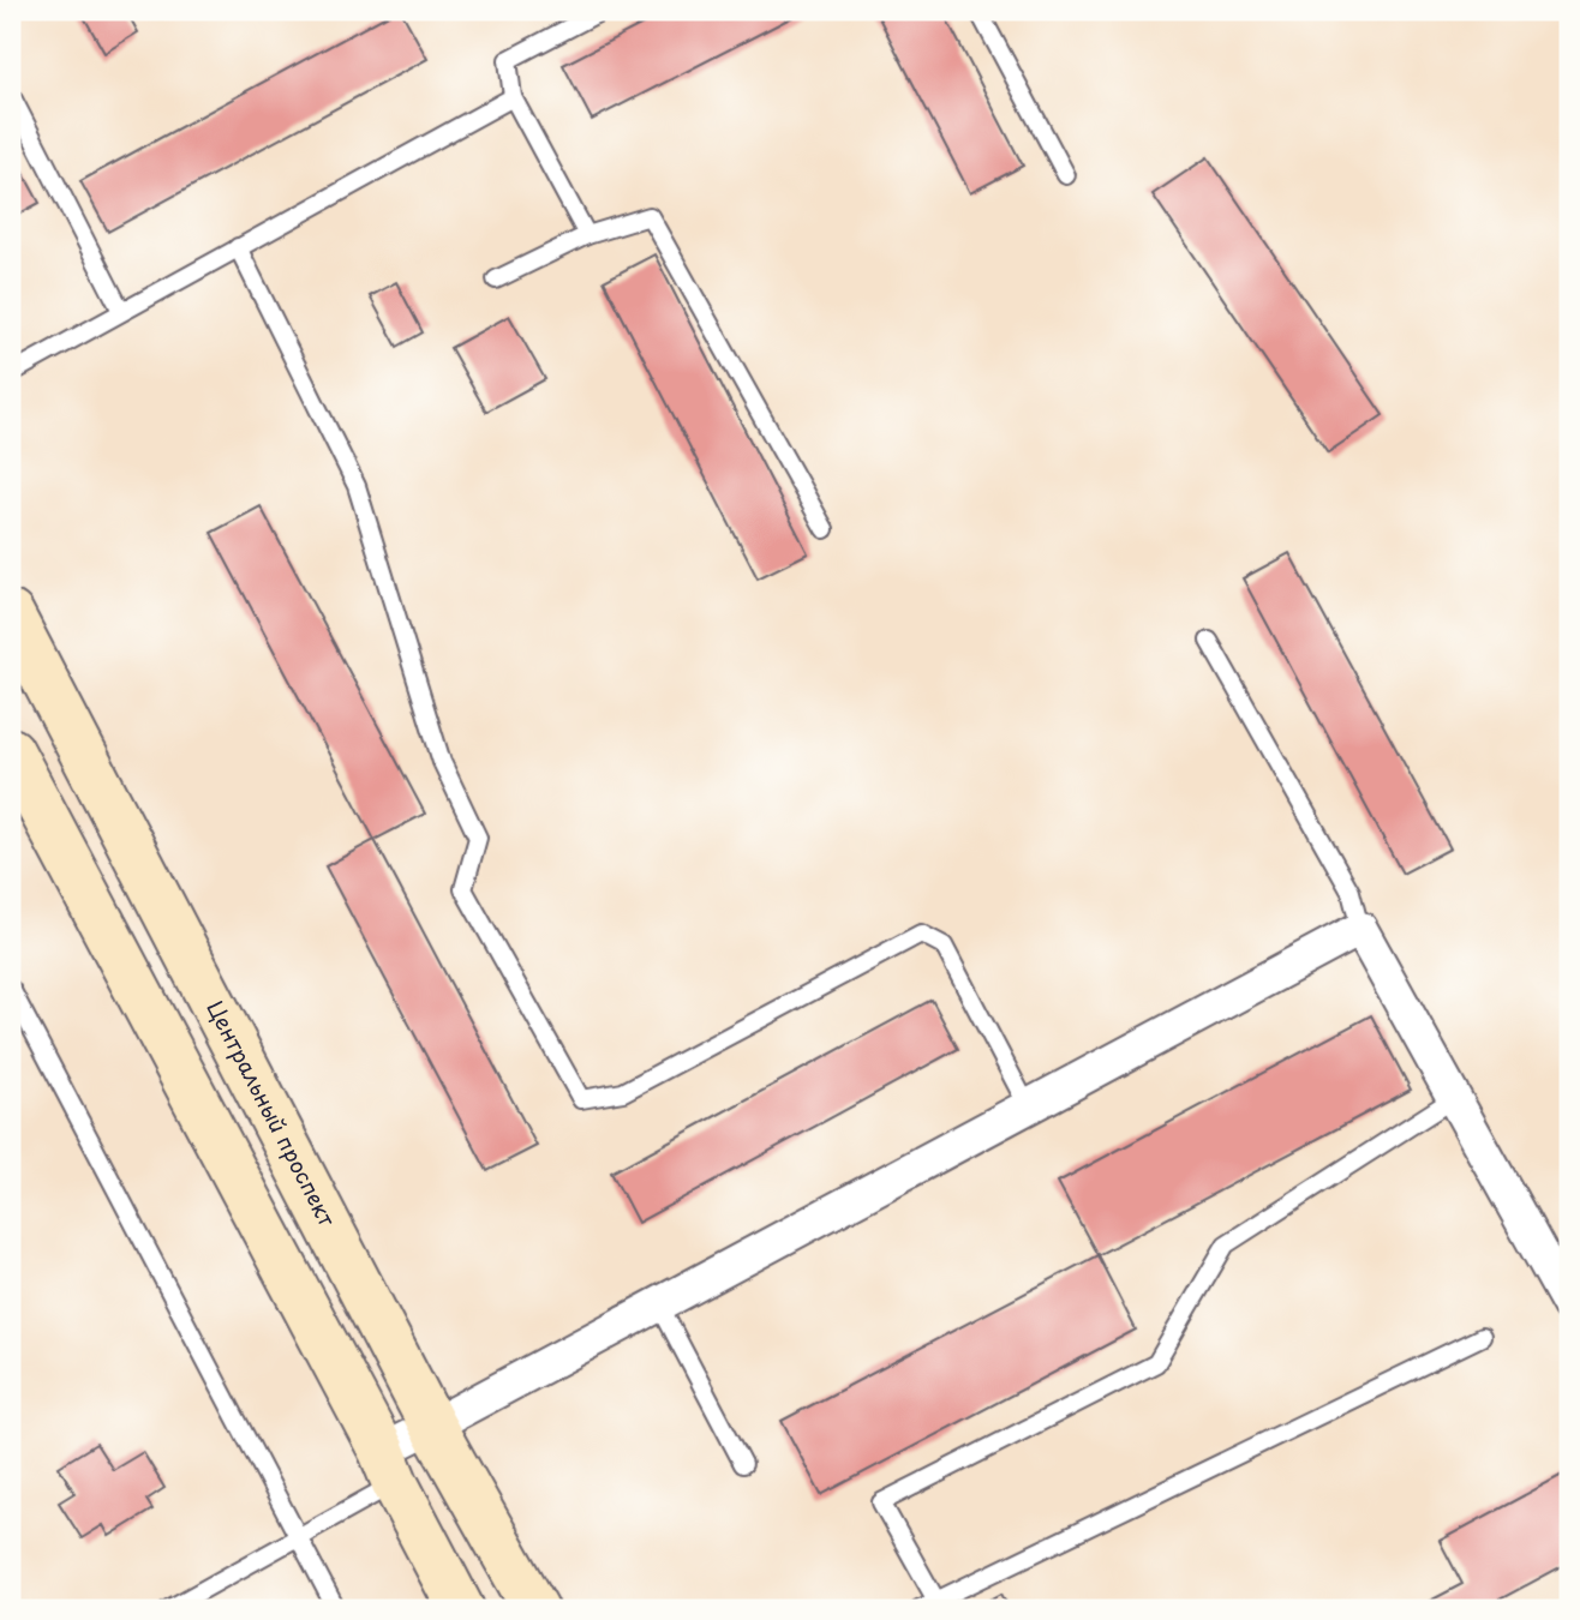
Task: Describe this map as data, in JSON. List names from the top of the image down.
{
  "streets": {
    "street": ["Центральный проспект"]
  }
}
